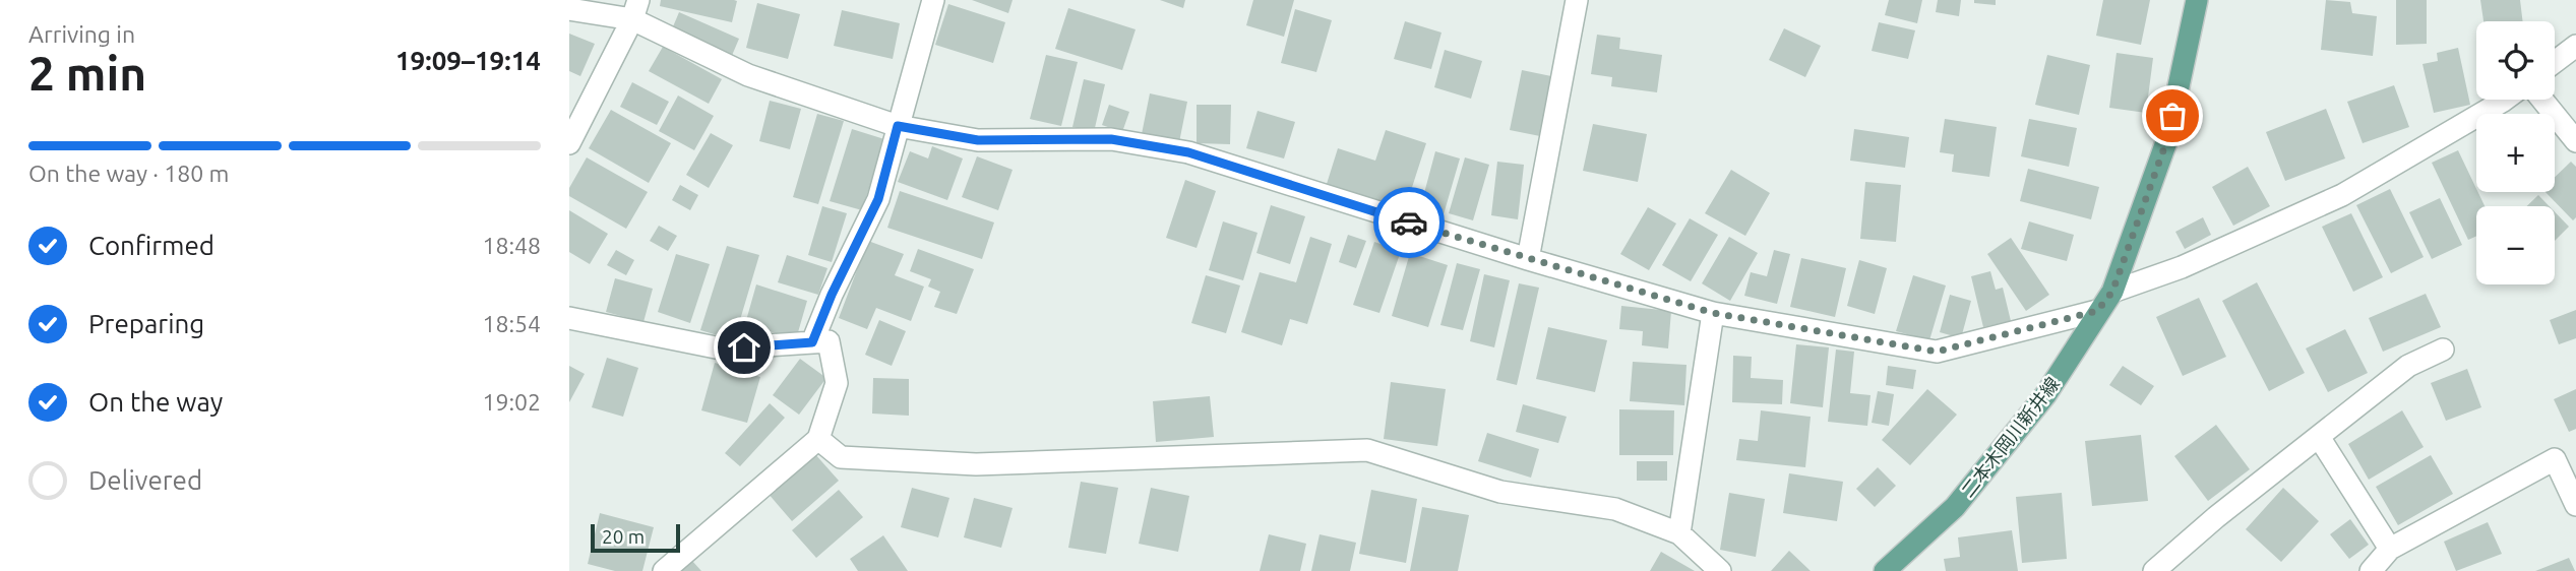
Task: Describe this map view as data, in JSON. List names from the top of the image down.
{
  "streets": {
    "main road": ["二本木岡川新井線"]
  },
  "scale_bar": "20 m",
  "page": {
    "heading": ["2 min", "Arriving in", "19:09–19:14"],
    "map_buttons": ["+", "−"],
    "bar": "On the way · 180 m",
    "list": [
      ["Confirmed", "18:48"],
      ["Preparing", "18:54"],
      ["On the way", "19:02"],
      "Delivered"
    ],
    "scale": "20 m"
  }
}
